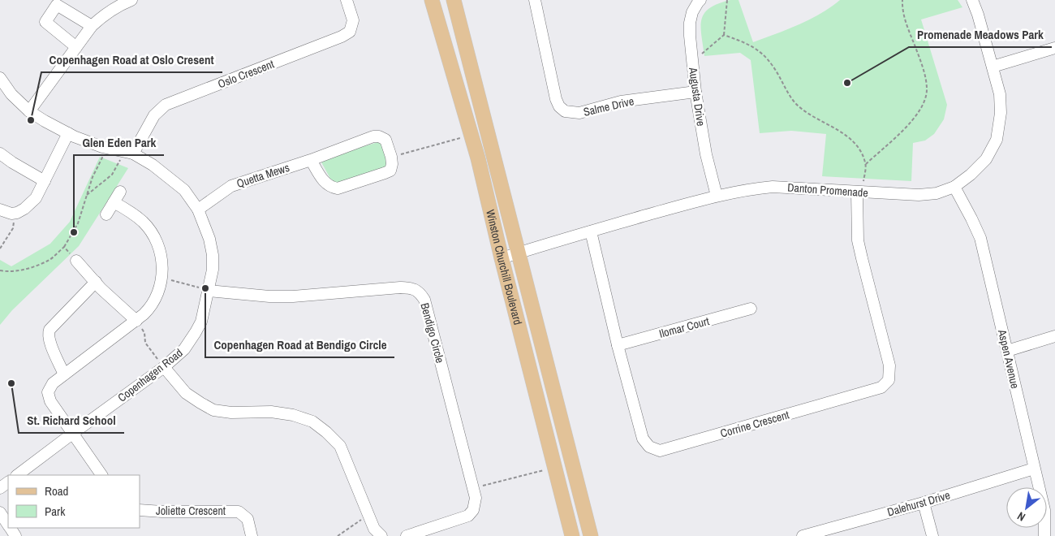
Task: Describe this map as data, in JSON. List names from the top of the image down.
{
  "streets": {
    "main road": ["Winston Churchill Boulevard"],
    "street": [
      "Oslo Crescent",
      "Augusta Drive",
      "Salme Drive",
      "Quetta Mews",
      "Danton Promenade",
      "Ilomar Court",
      "Bendigo Circle",
      "Aspen Avenue",
      "Copenhagen Road",
      "Corrine Crescent",
      "Dalehurst Drive",
      "Joliette Crescent"
    ]
  },
  "crossings": [
    ["Oslo Crescent", "Copenhagen Road"],
    ["Augusta Drive", "Salme Drive"],
    ["Augusta Drive", "Danton Promenade"],
    ["Quetta Mews", "Copenhagen Road"],
    ["Danton Promenade", "Winston Churchill Boulevard"],
    ["Danton Promenade", "Aspen Avenue"],
    ["Danton Promenade", "Corrine Crescent"],
    ["Ilomar Court", "Corrine Crescent"],
    ["Bendigo Circle", "Copenhagen Road"],
    ["Aspen Avenue", "Dalehurst Drive"]
  ],
  "places": [
    "Promenade Meadows Park",
    "Copenhagen Road at Oslo Cresent",
    "Glen Eden Park",
    "Copenhagen Road at Bendigo Circle",
    "St. Richard School"
  ],
  "legend": ["Road", "Park"],
  "north": "bottom left"
}
